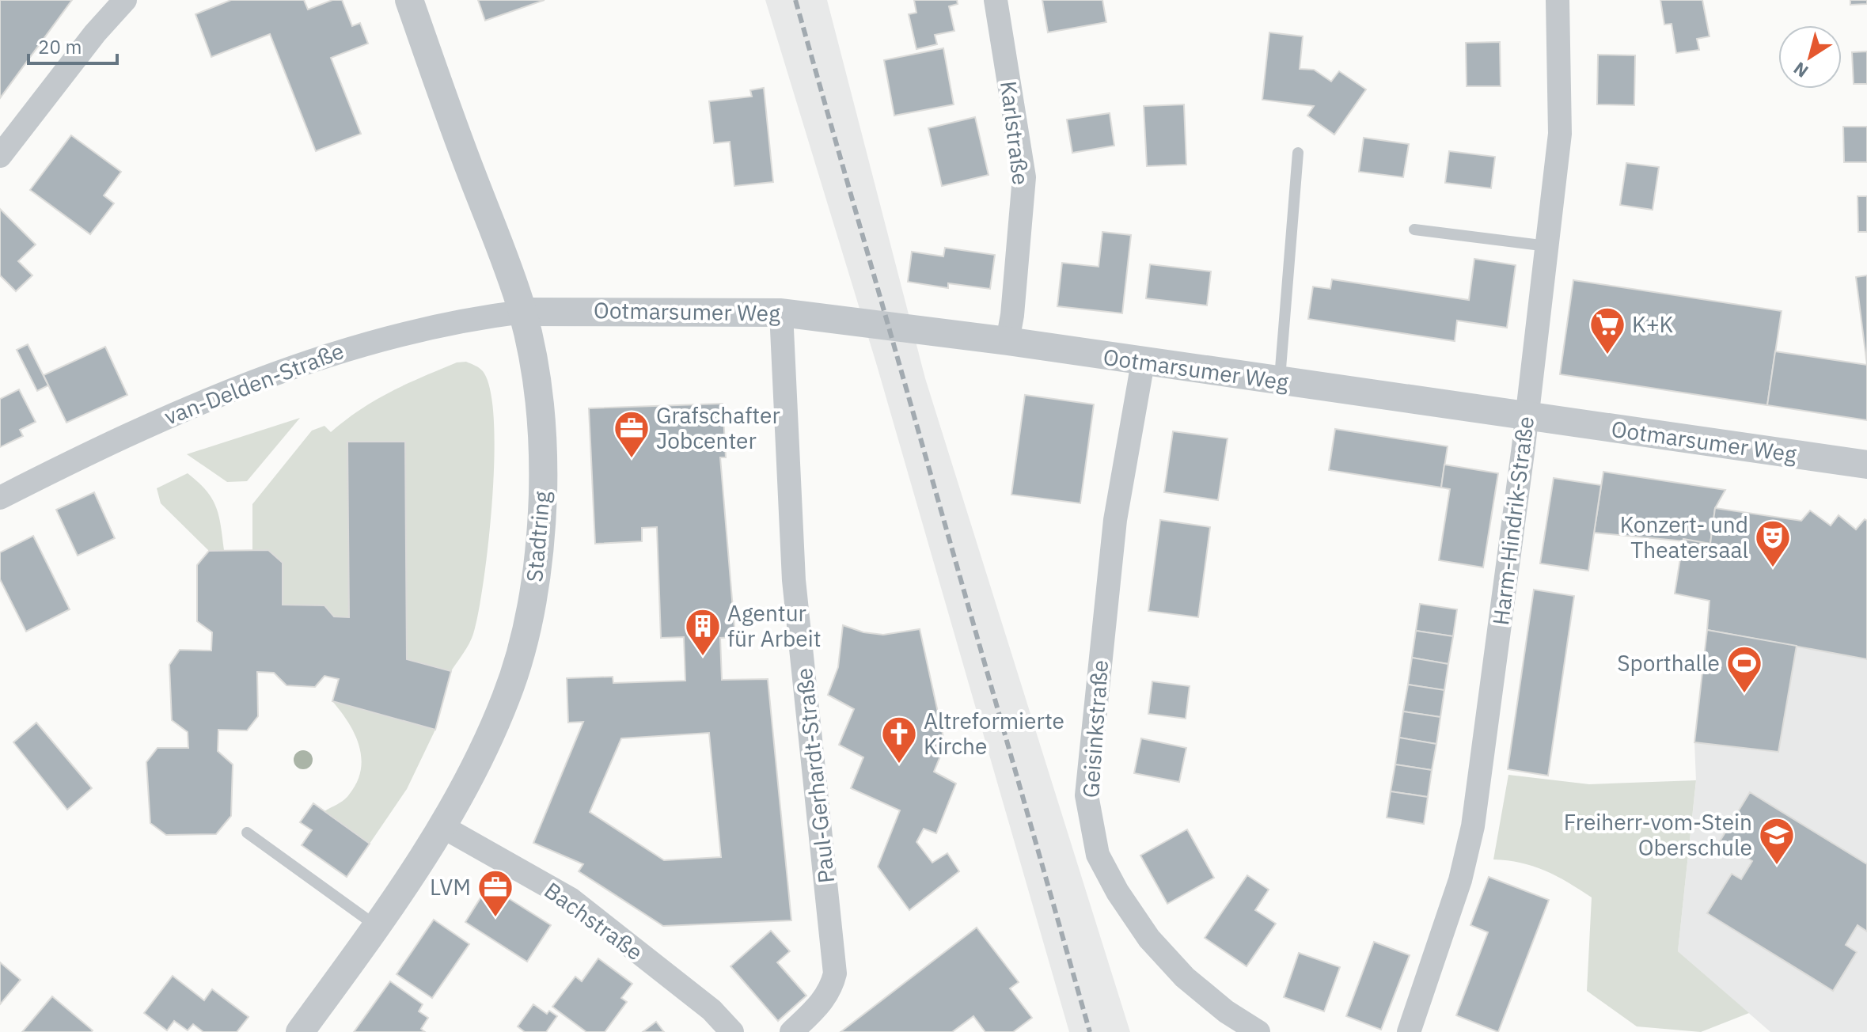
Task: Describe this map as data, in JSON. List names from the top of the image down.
{
  "streets": {
    "street": [
      "Karlstraße",
      "Ootmarsumer Weg",
      "van-Delden-Straße",
      "Harm-Hindrik-Straße",
      "Stadtring",
      "Geisinkstraße",
      "Paul-Gerhardt-Straße",
      "Bachstraße"
    ]
  },
  "crossings": [
    ["Karlstraße", "Ootmarsumer Weg"],
    ["Ootmarsumer Weg", "van-Delden-Straße"],
    ["Ootmarsumer Weg", "Harm-Hindrik-Straße"],
    ["Ootmarsumer Weg", "Stadtring"],
    ["Ootmarsumer Weg", "Geisinkstraße"],
    ["Ootmarsumer Weg", "Paul-Gerhardt-Straße"],
    ["van-Delden-Straße", "Stadtring"],
    ["Stadtring", "Bachstraße"]
  ],
  "places": {
    "supermarket": ["K+K"],
    "office": ["Grafschafter Jobcenter", "LVM"],
    "theatre": ["Konzert- und Theatersaal"],
    "building": ["Agentur für Arbeit"],
    "sports": ["Sporthalle"],
    "church": ["Altreformierte Kirche"],
    "school or university": ["Freiherr-vom-Stein Oberschule"]
  },
  "scale_bar": "20 m",
  "north": "bottom left"
}
